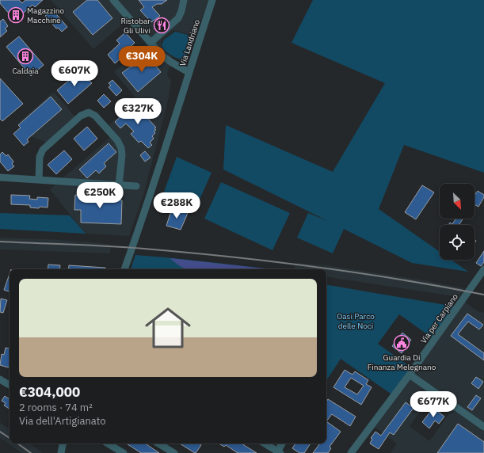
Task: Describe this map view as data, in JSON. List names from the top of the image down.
{
  "streets": {
    "street": ["Via Landriano", "Via per Carpiano"]
  },
  "parks": ["Oasi Parco delle Noci"],
  "places": {
    "building": ["Magazzino Macchine", "Caldaia"],
    "restaurant": ["Ristobar Gli Ulivi"],
    "public building": ["Guardia Di Finanza Melegnano"]
  },
  "north": "bottom right",
  "page": {
    "price": [
      "€304K",
      "€607K",
      "€327K",
      "€250K",
      "€288K",
      "€677K"
    ],
    "list": [
      {
        "name": "€304,000",
        "note": "2 rooms · 74 m² · Via dell'Artigianato"
      }
    ]
  }
}
